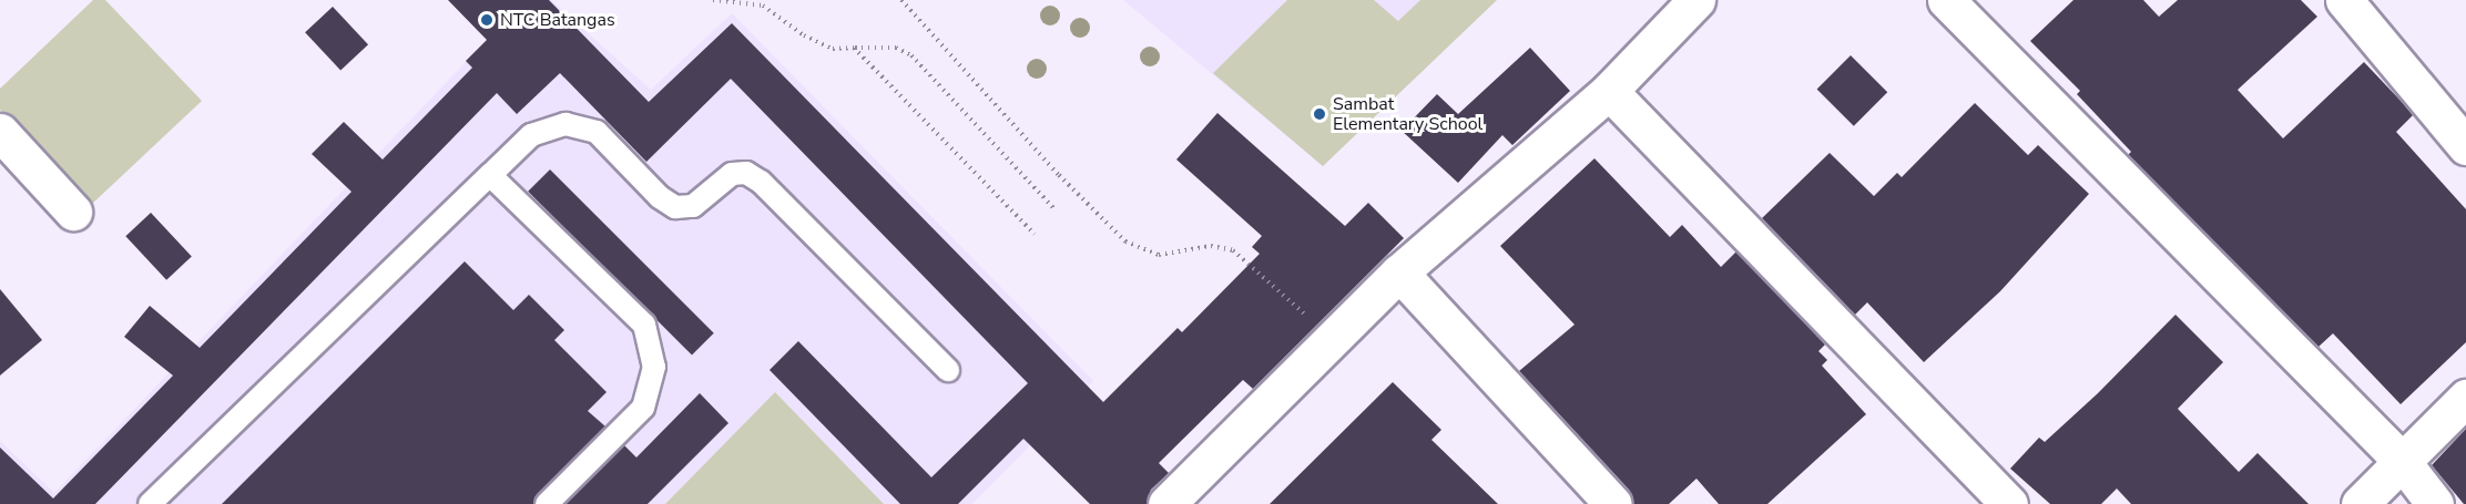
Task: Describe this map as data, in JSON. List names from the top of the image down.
{
  "places": ["NTC Batangas", "Sambat Elementary School"]
}
